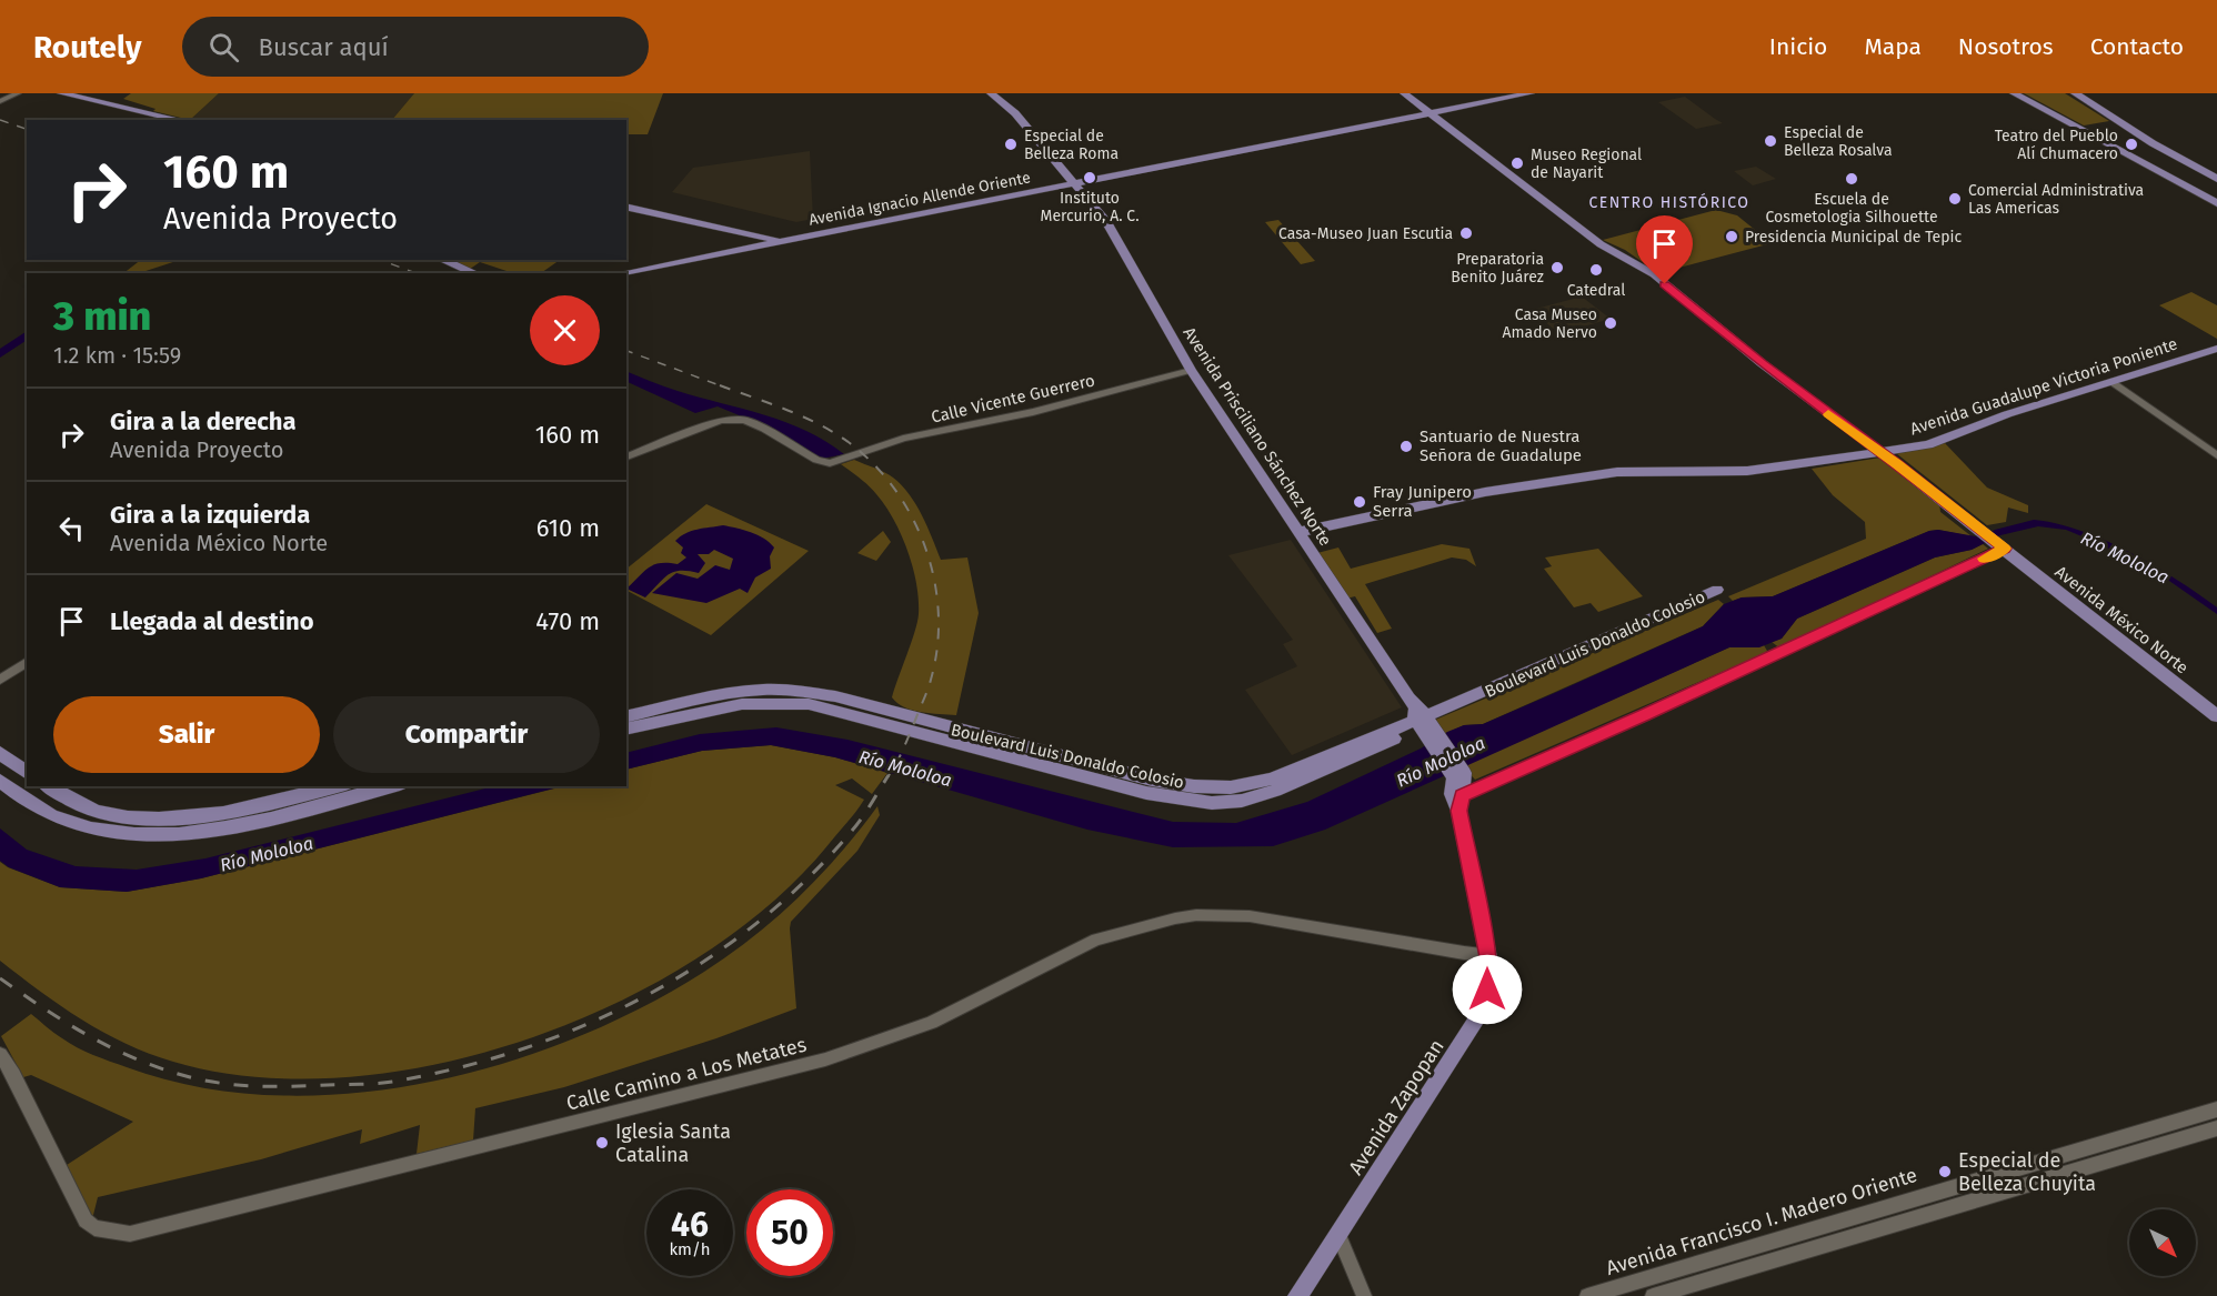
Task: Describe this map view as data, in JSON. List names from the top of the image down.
{
  "streets": {
    "main road": [
      "Avenida Ignacio Allende Oriente",
      "Avenida Guadalupe Victoria Poniente",
      "Avenida Prisciliano Sánchez Norte",
      "Avenida México Norte",
      "Boulevard Luis Donaldo Colosio",
      "Avenida Zapopan"
    ],
    "street": ["Calle Vicente Guerrero", "Calle Camino a Los Metates", "Avenida Francisco I. Madero Oriente"]
  },
  "crossings": [
    ["Avenida Ignacio Allende Oriente", "Avenida Prisciliano Sánchez Norte"],
    ["Avenida Ignacio Allende Oriente", "Avenida México Norte"],
    ["Avenida Guadalupe Victoria Poniente", "Avenida Prisciliano Sánchez Norte"],
    ["Avenida Guadalupe Victoria Poniente", "Avenida México Norte"],
    ["Calle Vicente Guerrero", "Avenida Prisciliano Sánchez Norte"],
    ["Avenida Prisciliano Sánchez Norte", "Boulevard Luis Donaldo Colosio"],
    ["Avenida Prisciliano Sánchez Norte", "Avenida Zapopan"],
    ["Calle Camino a Los Metates", "Avenida Zapopan"]
  ],
  "districts": ["CENTRO HISTÓRICO"],
  "water": ["Río Mololoa"],
  "places": [
    "Especial de Belleza Rosalva",
    "Especial de Belleza Roma",
    "Teatro del Pueblo Alí Chumacero",
    "Museo Regional de Nayarit",
    "Instituto Mercurio, A. C.",
    "Escuela de Cosmetologia Silhouette",
    "Comercial Administrativa Las Americas",
    "Casa-Museo Juan Escutia",
    "Presidencia Municipal de Tepic",
    "Preparatoria Benito Juárez",
    "Catedral",
    "Casa Museo Amado Nervo",
    "Santuario de Nuestra Señora de Guadalupe",
    "Fray Junipero Serra",
    "Iglesia Santa Catalina",
    "Especial de Belleza Chuyita"
  ],
  "north": "bottom right",
  "page": {
    "header": "Routely",
    "search": "Buscar aquí",
    "nav": [
      "Inicio",
      "Mapa",
      "Nosotros",
      "Contacto"
    ],
    "turn": ["160 m", "Avenida Proyecto"],
    "heading": ["3 min", "1.2 km · 15:59"],
    "list": [
      {
        "name": "Gira a la derecha",
        "note": "Avenida Proyecto",
        "value": "160 m"
      },
      {
        "name": "Gira a la izquierda",
        "note": "Avenida México Norte",
        "value": "610 m"
      },
      {
        "name": "Llegada al destino",
        "value": "470 m"
      }
    ],
    "buttons": ["Salir", "Compartir"],
    "speed": "46 km/h",
    "limit": "50"
  }
}
